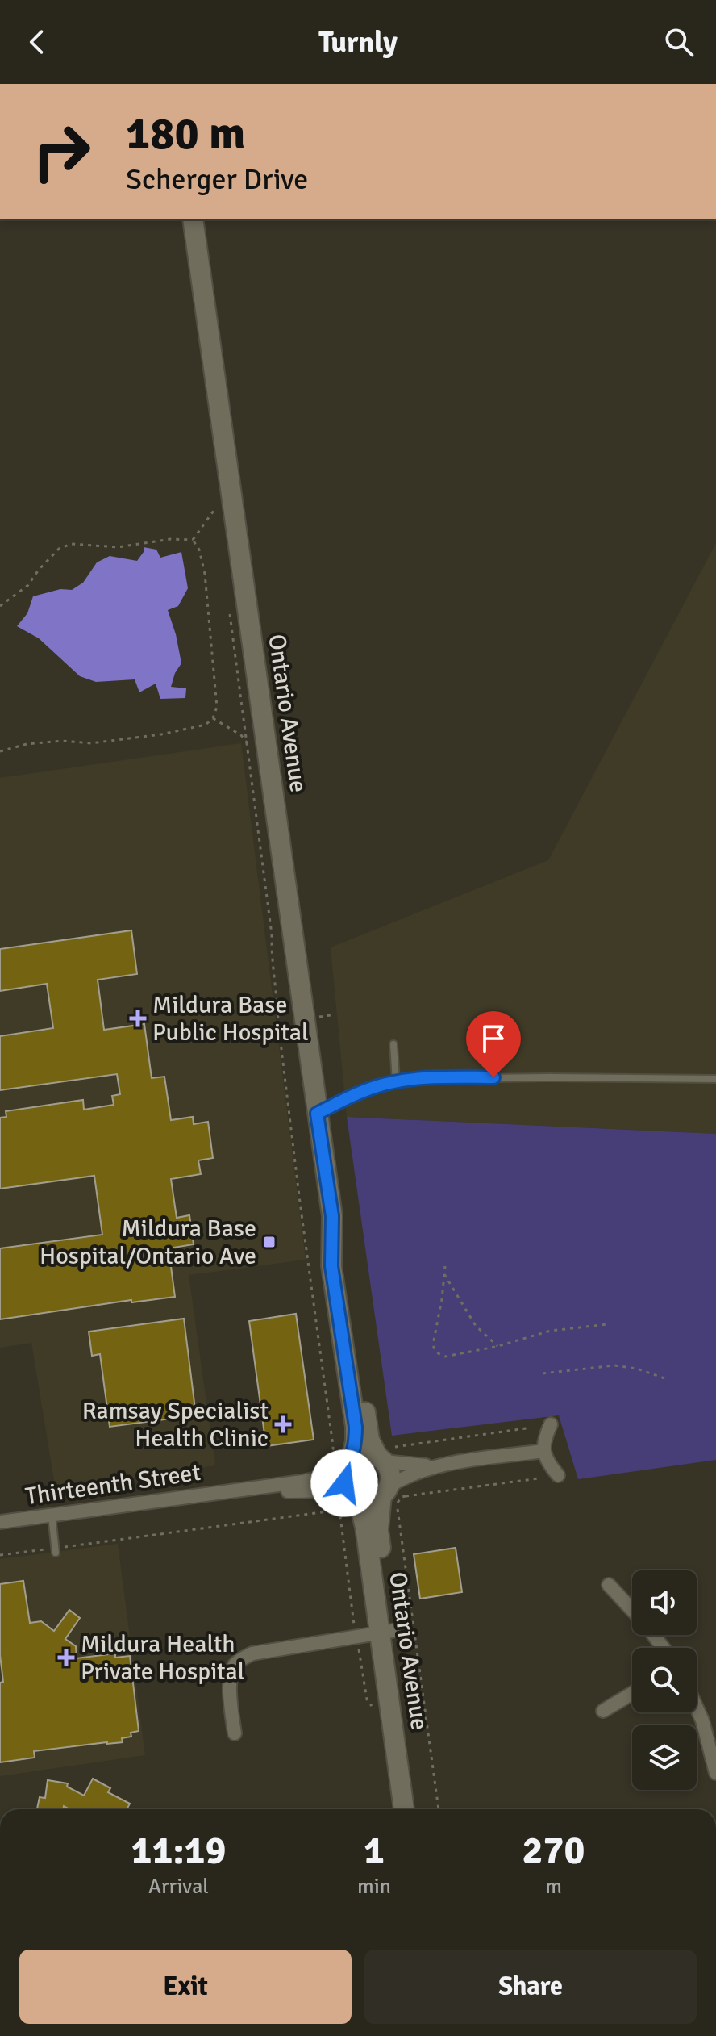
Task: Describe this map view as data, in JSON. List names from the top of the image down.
{
  "streets": {
    "street": ["Ontario Avenue", "Thirteenth Street"]
  },
  "crossings": [
    ["Ontario Avenue", "Thirteenth Street"]
  ],
  "places": {
    "health": ["Mildura Base Public Hospital", "Ramsay Specialist Health Clinic", "Mildura Health Private Hospital"],
    "transit": ["Mildura Base Hospital/Ontario Ave"]
  },
  "page": {
    "header": "Turnly",
    "turn": ["180 m", "Scherger Drive"],
    "eta": [
      "11:19",
      "Arrival",
      "1",
      "min",
      "270",
      "m"
    ],
    "buttons": ["Exit", "Share"]
  }
}
